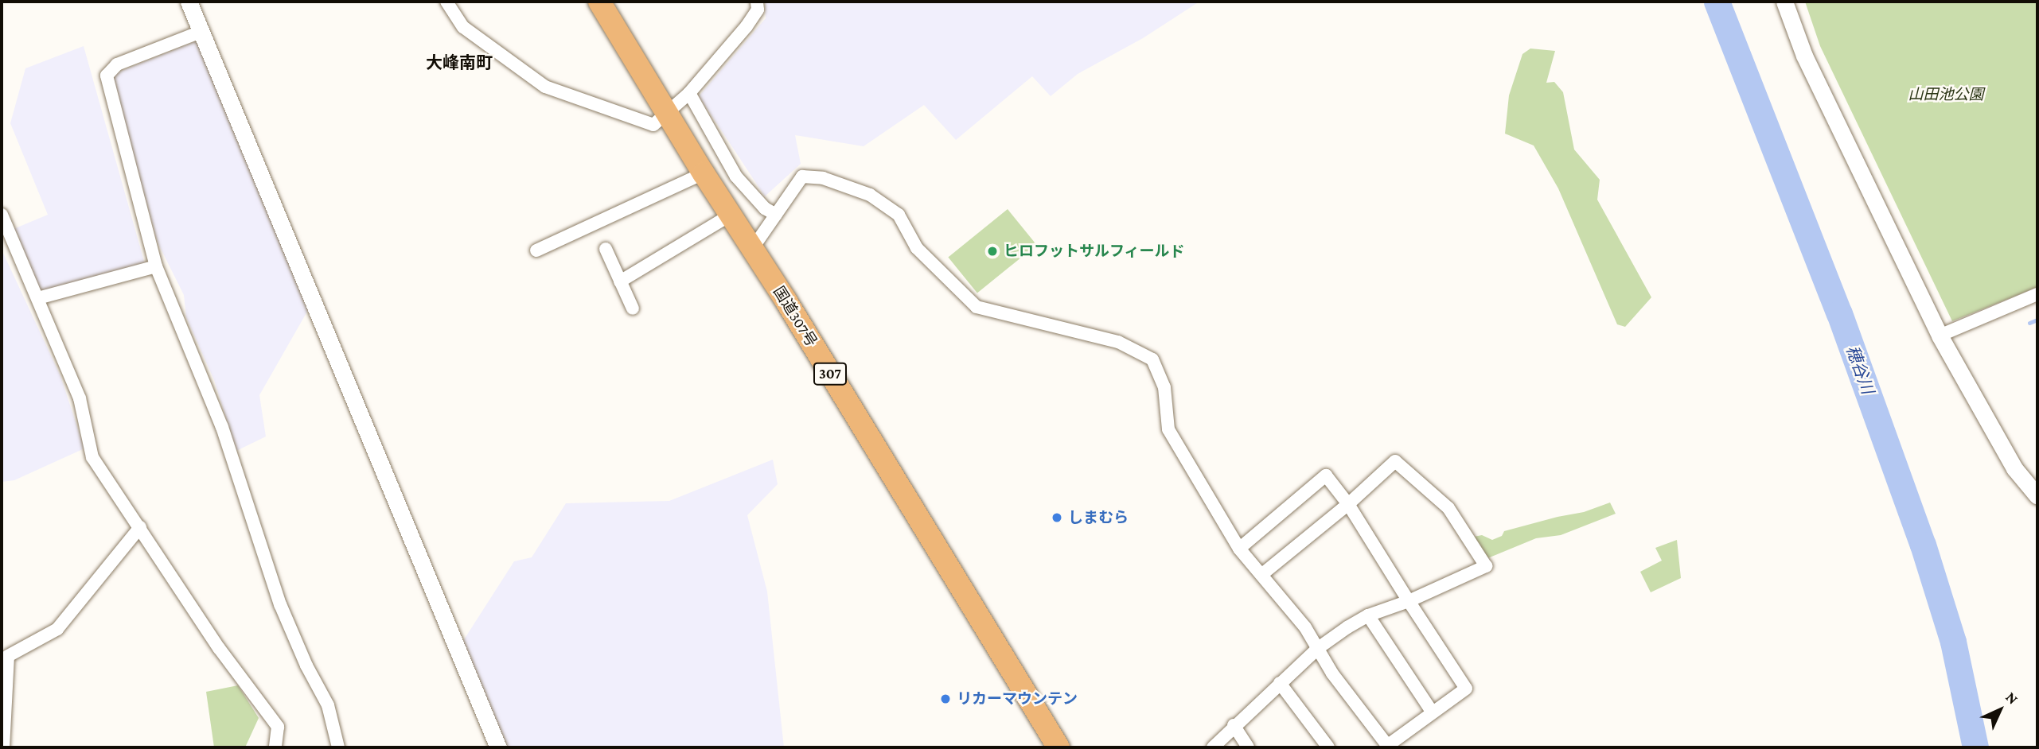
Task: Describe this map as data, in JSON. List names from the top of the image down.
{
  "streets": {
    "highway": ["国道307号", "307"]
  },
  "districts": ["大峰南町"],
  "water": ["穂谷川"],
  "parks": ["山田池公園"],
  "places": ["ヒロフットサルフィールド", "しまむら", "リカーマウンテン"],
  "north": "top right"
}
